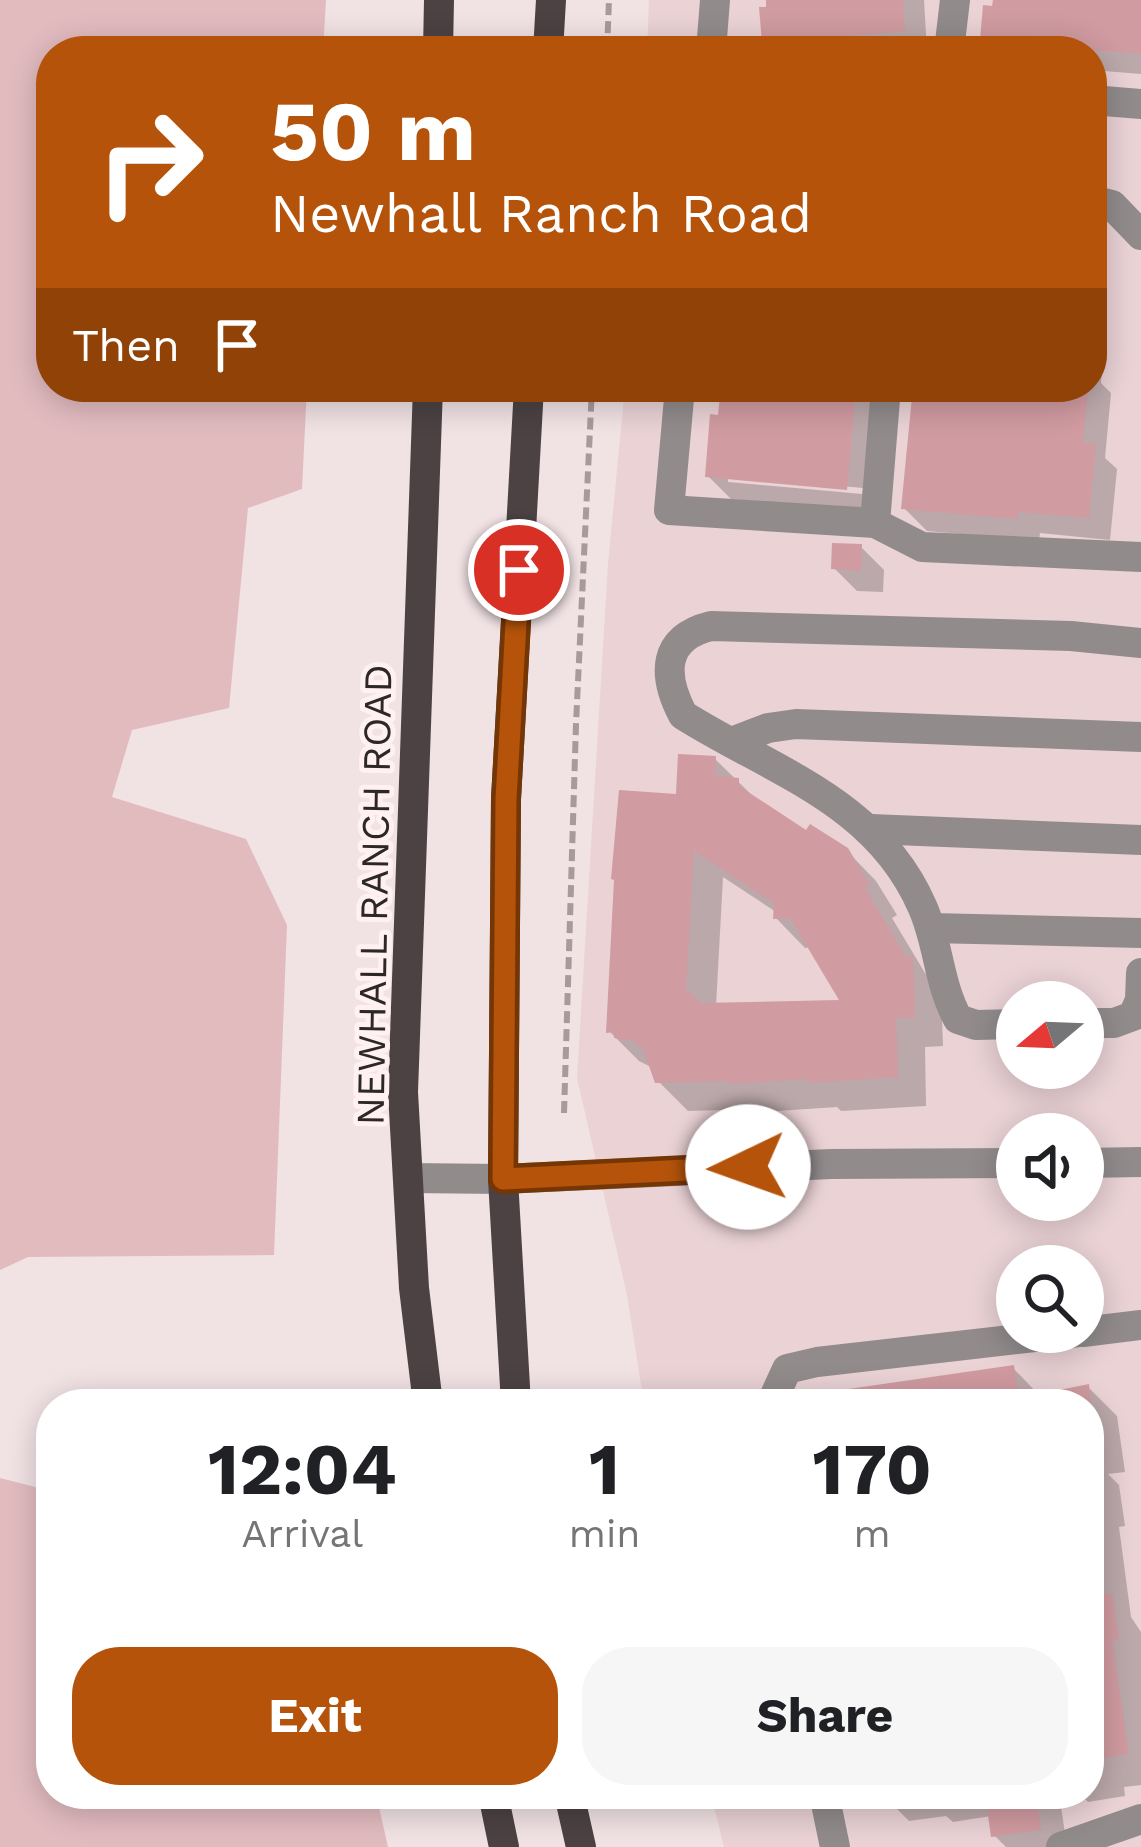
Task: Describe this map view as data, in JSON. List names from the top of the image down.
{
  "streets": {
    "main road": ["NEWHALL RANCH ROAD"]
  },
  "north": "left",
  "page": {
    "turn": ["50 m", "Newhall Ranch Road"],
    "then": "Then",
    "eta": [
      "12:04",
      "Arrival",
      "1",
      "min",
      "170",
      "m"
    ],
    "buttons": ["Exit", "Share"]
  }
}
